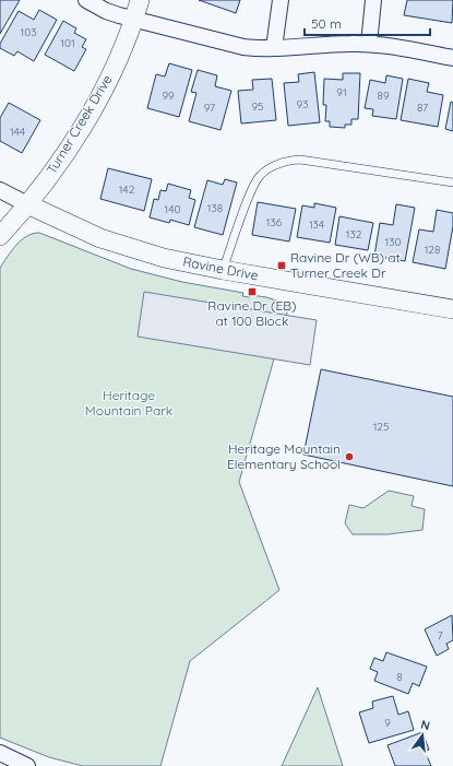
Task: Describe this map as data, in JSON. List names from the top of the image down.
{
  "streets": {
    "street": ["Turner Creek Drive", "Ravine Drive"]
  },
  "crossings": [
    ["Turner Creek Drive", "Ravine Drive"]
  ],
  "parks": ["Heritage Mountain Park"],
  "places": {
    "transit": ["Ravine Dr (WB) at Turner Creek Dr", "Ravine Dr (EB) at 100 Block"],
    "other": ["Heritage Mountain Elementary School"]
  },
  "house_numbers": [
    "103",
    "101",
    "91",
    "99",
    "89",
    "93",
    "95",
    "97",
    "87",
    "144",
    "142",
    "138",
    "140",
    "136",
    "134",
    "132",
    "130",
    "128",
    "125",
    "7",
    "8",
    "9"
  ],
  "scale_bar": "50 m",
  "north": "top"
}
